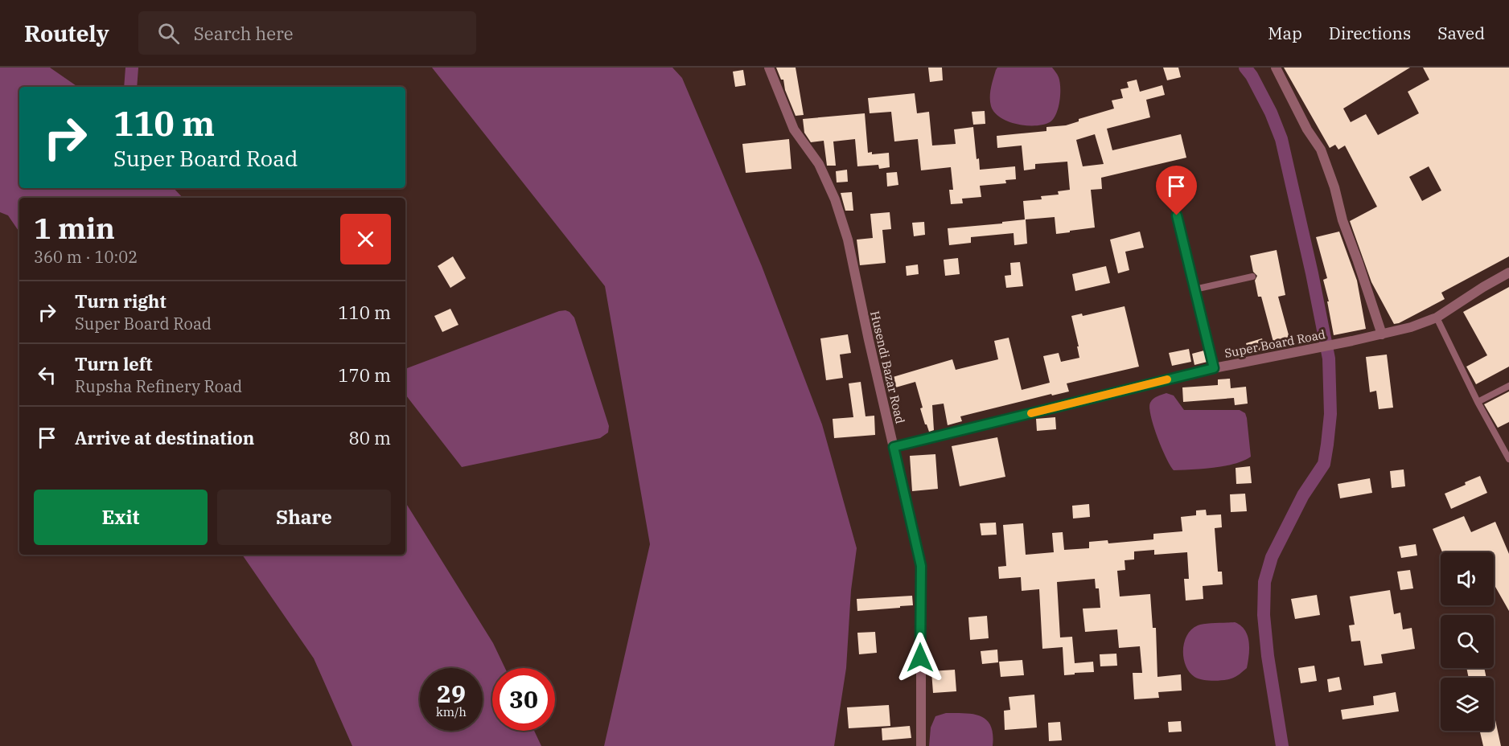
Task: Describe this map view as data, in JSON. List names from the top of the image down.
{
  "streets": {
    "street": ["Super Board Road", "Husendi Bazar Road"]
  },
  "crossings": [
    ["Super Board Road", "Husendi Bazar Road"]
  ],
  "page": {
    "header": "Routely",
    "search": "Search here",
    "nav": ["Map", "Directions", "Saved"],
    "turn": ["110 m", "Super Board Road"],
    "heading": ["1 min", "360 m · 10:02"],
    "list": [
      {
        "name": "Turn right",
        "note": "Super Board Road",
        "value": "110 m"
      },
      {
        "name": "Turn left",
        "note": "Rupsha Refinery Road",
        "value": "170 m"
      },
      {
        "name": "Arrive at destination",
        "value": "80 m"
      }
    ],
    "buttons": ["Exit", "Share"],
    "speed": "29 km/h",
    "limit": "30"
  }
}
